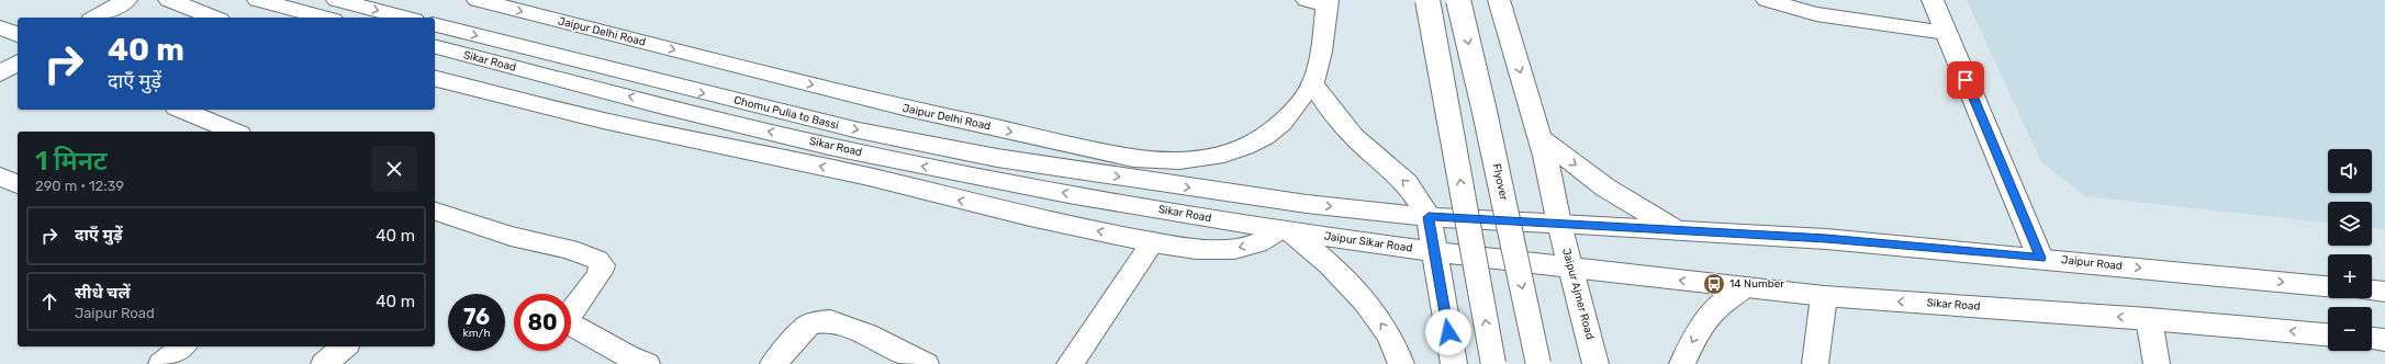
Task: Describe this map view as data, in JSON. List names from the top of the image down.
{
  "streets": {
    "main road": [
      "Jaipur Delhi Road",
      "Sikar Road",
      "Chomu Pulia to Bassi",
      "Flyover",
      "Jaipur Sikar Road",
      "Jaipur Road",
      "Jaipur Ajmer Road"
    ]
  },
  "crossings": [
    ["Sikar Road", "Jaipur Sikar Road"],
    ["Sikar Road", "Jaipur Ajmer Road"],
    ["Chomu Pulia to Bassi", "Jaipur Road"],
    ["Jaipur Sikar Road", "Jaipur Ajmer Road"],
    ["Jaipur Road", "Jaipur Ajmer Road"]
  ],
  "places": {
    "bus stop": ["14 Number"]
  },
  "page": {
    "turn": ["40 m", "दाएँ मुड़ें"],
    "heading": ["1 मिनट", "290 m · 12:39"],
    "map_buttons": ["+", "−"],
    "list": [
      {
        "name": "दाएँ मुड़ें",
        "value": "40 m"
      },
      {
        "name": "सीधे चलें",
        "note": "Jaipur Road",
        "value": "40 m"
      }
    ],
    "speed": "76 km/h",
    "limit": "80"
  }
}
